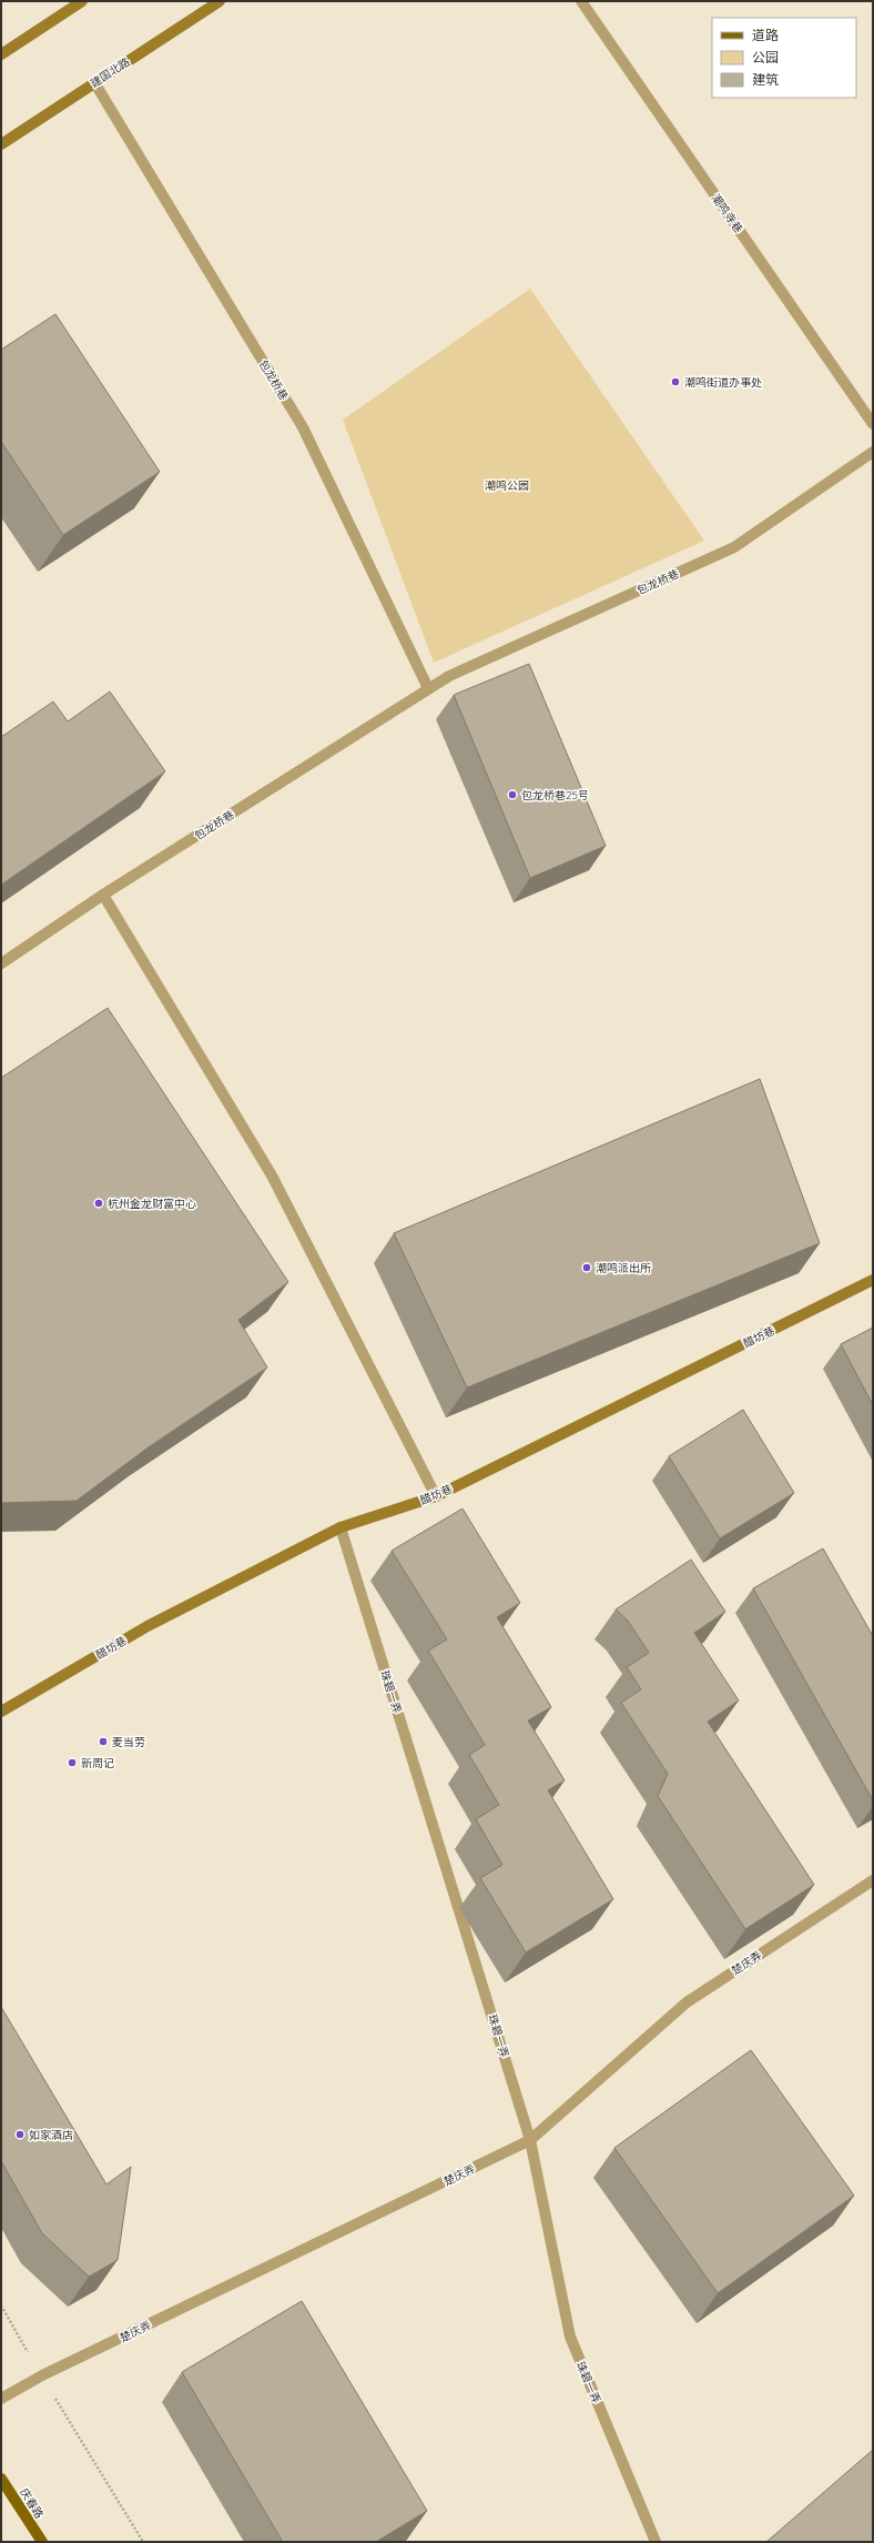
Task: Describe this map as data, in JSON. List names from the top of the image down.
{
  "streets": {
    "main road": ["庆春路"],
    "street": [
      "建国北路",
      "潮鸣寺巷",
      "包龙桥巷",
      "醋坊巷",
      "珠碧一弄",
      "楚庆弄"
    ]
  },
  "crossings": [
    ["建国北路", "包龙桥巷"],
    ["醋坊巷", "珠碧一弄"],
    ["珠碧一弄", "楚庆弄"]
  ],
  "parks": ["潮鸣公园"],
  "places": [
    "潮鸣街道办事处",
    "包龙桥巷25号",
    "杭州金龙财富中心",
    "潮鸣派出所",
    "麦当劳",
    "新周记",
    "如家酒店"
  ],
  "legend": ["道路", "公园", "建筑"]
}
